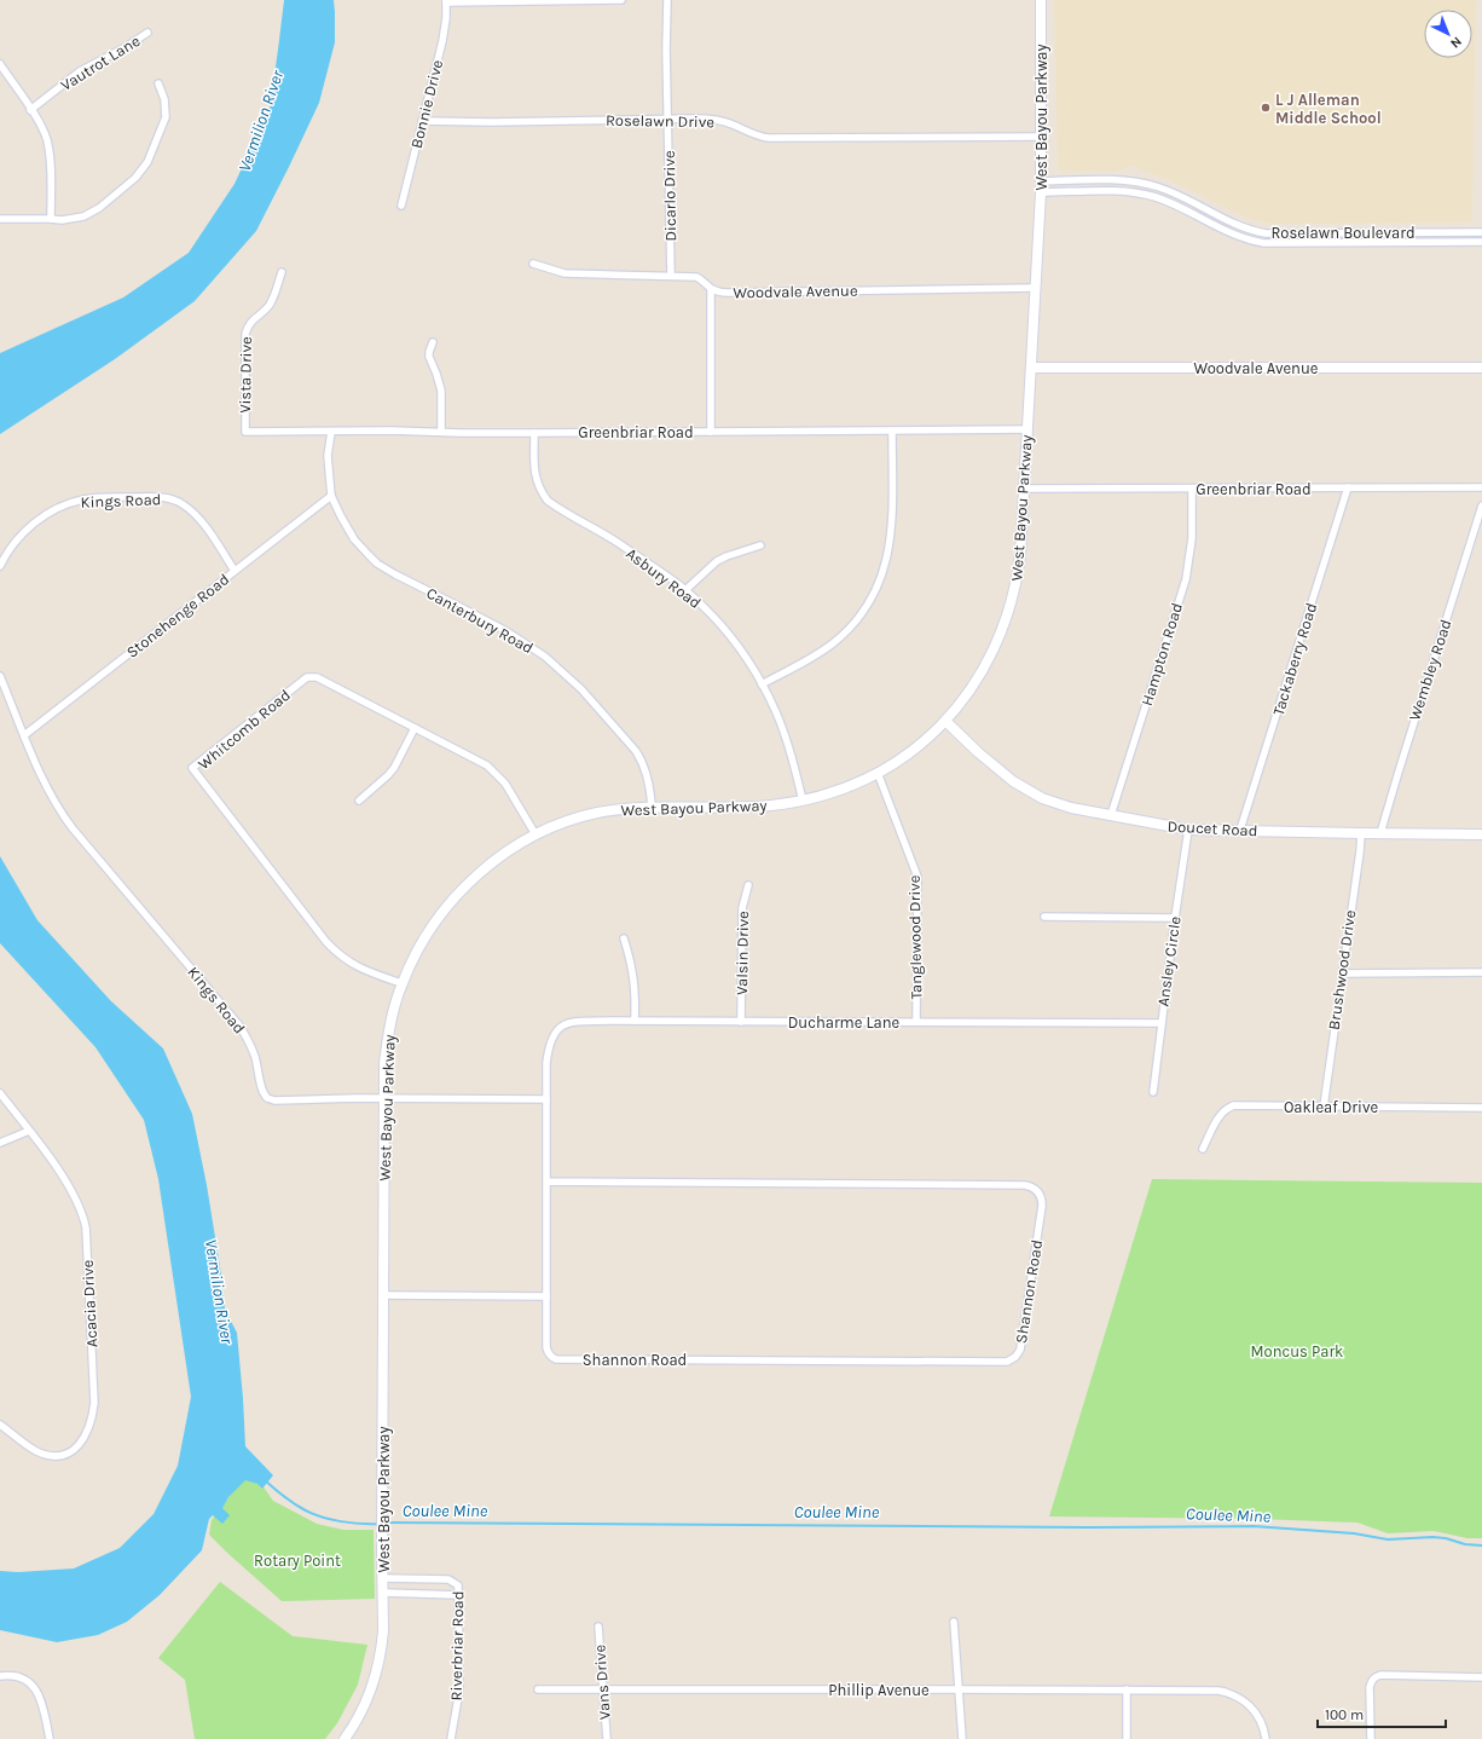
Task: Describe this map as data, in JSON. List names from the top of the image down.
{
  "streets": {
    "street": [
      "Vautrot Lane",
      "Bonnie Drive",
      "West Bayou Parkway",
      "Roselawn Drive",
      "Dicarlo Drive",
      "Roselawn Boulevard",
      "Woodvale Avenue",
      "Vista Drive",
      "Greenbriar Road",
      "Kings Road",
      "Asbury Road",
      "Stonehenge Road",
      "Canterbury Road",
      "Hampton Road",
      "Tackaberry Road",
      "Wembley Road",
      "Whitcomb Road",
      "Doucet Road",
      "Tanglewood Drive",
      "Valsin Drive",
      "Ansley Circle",
      "Brushwood Drive",
      "Ducharme Lane",
      "Oakleaf Drive",
      "Shannon Road",
      "Acacia Drive",
      "Riverbriar Road",
      "Vans Drive",
      "Phillip Avenue"
    ]
  },
  "crossings": [
    ["Bonnie Drive", "Roselawn Drive"],
    ["West Bayou Parkway", "Roselawn Drive"],
    ["West Bayou Parkway", "Roselawn Boulevard"],
    ["West Bayou Parkway", "Woodvale Avenue"],
    ["West Bayou Parkway", "Greenbriar Road"],
    ["West Bayou Parkway", "Kings Road"],
    ["West Bayou Parkway", "Asbury Road"],
    ["West Bayou Parkway", "Canterbury Road"],
    ["West Bayou Parkway", "Whitcomb Road"],
    ["West Bayou Parkway", "Doucet Road"],
    ["West Bayou Parkway", "Tanglewood Drive"],
    ["West Bayou Parkway", "Riverbriar Road"],
    ["Roselawn Drive", "Dicarlo Drive"],
    ["Dicarlo Drive", "Woodvale Avenue"],
    ["Vista Drive", "Greenbriar Road"],
    ["Greenbriar Road", "Asbury Road"],
    ["Greenbriar Road", "Canterbury Road"],
    ["Greenbriar Road", "Hampton Road"],
    ["Greenbriar Road", "Tackaberry Road"],
    ["Kings Road", "Stonehenge Road"],
    ["Kings Road", "Shannon Road"],
    ["Stonehenge Road", "Canterbury Road"],
    ["Hampton Road", "Doucet Road"],
    ["Tackaberry Road", "Doucet Road"],
    ["Wembley Road", "Doucet Road"],
    ["Doucet Road", "Ansley Circle"],
    ["Doucet Road", "Brushwood Drive"],
    ["Tanglewood Drive", "Ducharme Lane"],
    ["Valsin Drive", "Ducharme Lane"],
    ["Ansley Circle", "Ducharme Lane"],
    ["Brushwood Drive", "Oakleaf Drive"],
    ["Ducharme Lane", "Shannon Road"],
    ["Vans Drive", "Phillip Avenue"]
  ],
  "water": ["Vermilion River", "Coulee Mine"],
  "parks": ["Moncus Park", "Rotary Point"],
  "places": ["L J Alleman Middle School"],
  "scale_bar": "100 m",
  "north": "bottom right"
}
